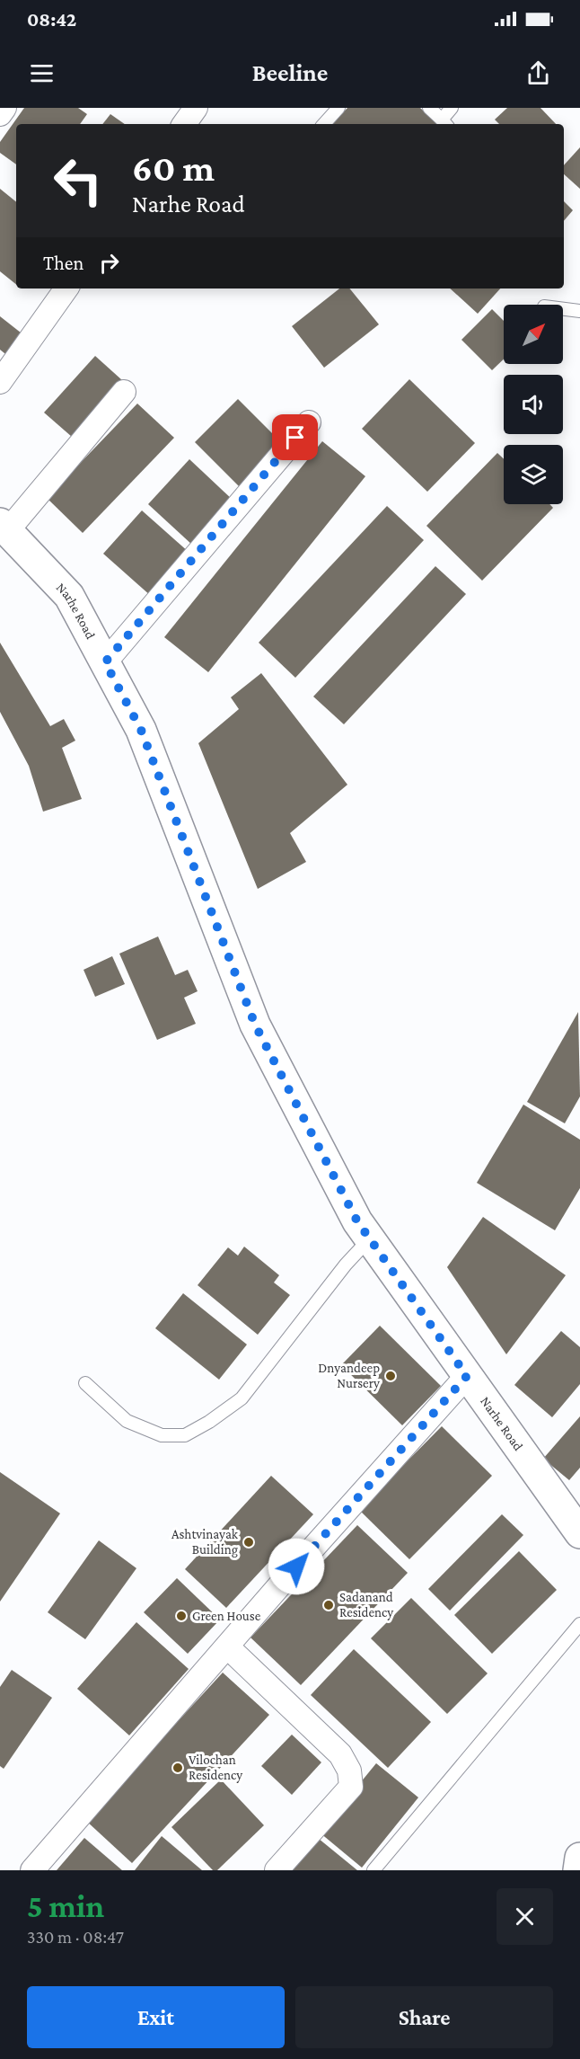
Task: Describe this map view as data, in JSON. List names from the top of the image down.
{
  "streets": {
    "street": ["Narhe Road"]
  },
  "places": [
    "Dnyandeep Nursery",
    "Ashtvinayak Building",
    "Sadanand Residency",
    "Green House",
    "Vilochan Residency"
  ],
  "north": "top right",
  "page": {
    "status": "08:42",
    "header": "Beeline",
    "turn": ["60 m", "Narhe Road"],
    "then": "Then",
    "heading": ["5 min", "330 m · 08:47"],
    "buttons": ["Exit", "Share"]
  }
}
